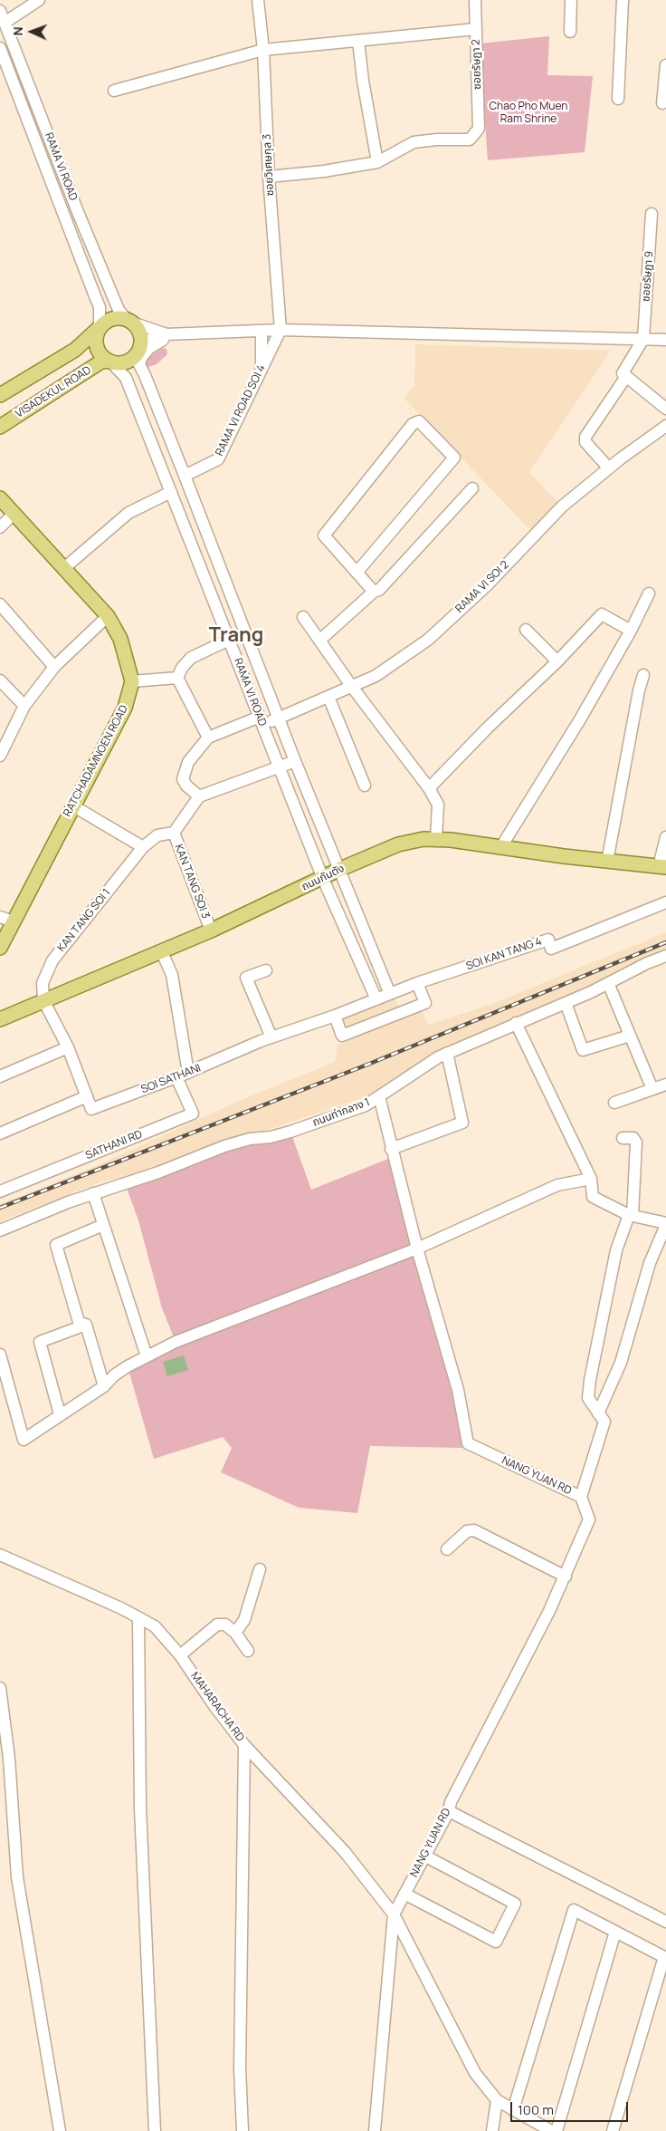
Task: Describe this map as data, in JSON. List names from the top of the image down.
{
  "streets": {
    "main road": ["VISADEKUL ROAD", "RATCHADAMNOEN ROAD", "ถนนกันตัง"],
    "street": [
      "ซอยรัษฏา 2",
      "ซอยวิเศษกุล 3",
      "RAMA VI ROAD",
      "ซอยรัษฎา 9",
      "RAMA VI ROAD SOI 4",
      "RAMA VI SOI 2",
      "KAN TANG SOI 3",
      "KAN TANG SOI 1",
      "SOI KAN TANG 4",
      "SOI SATHANI",
      "ถนนท่ากลาง 1",
      "SATHANI RD",
      "NANG YUAN RD",
      "MAHARACHA RD"
    ]
  },
  "crossings": [
    ["ซอยวิเศษกุล 3", "RAMA VI ROAD SOI 4"],
    ["RAMA VI ROAD", "VISADEKUL ROAD"],
    ["RAMA VI ROAD", "RAMA VI ROAD SOI 4"],
    ["RAMA VI ROAD", "RAMA VI SOI 2"],
    ["RAMA VI ROAD", "ถนนกันตัง"],
    ["RAMA VI ROAD", "SOI KAN TANG 4"],
    ["ถนนกันตัง", "KAN TANG SOI 3"],
    ["ถนนกันตัง", "KAN TANG SOI 1"],
    ["KAN TANG SOI 3", "KAN TANG SOI 1"],
    ["SOI KAN TANG 4", "SOI SATHANI"],
    ["SOI SATHANI", "SATHANI RD"],
    ["ถนนท่ากลาง 1", "NANG YUAN RD"],
    ["NANG YUAN RD", "MAHARACHA RD"]
  ],
  "districts": ["Trang"],
  "parks": ["Chao Pho Muen Ram Shrine"],
  "scale_bar": "100 m",
  "north": "left"
}
